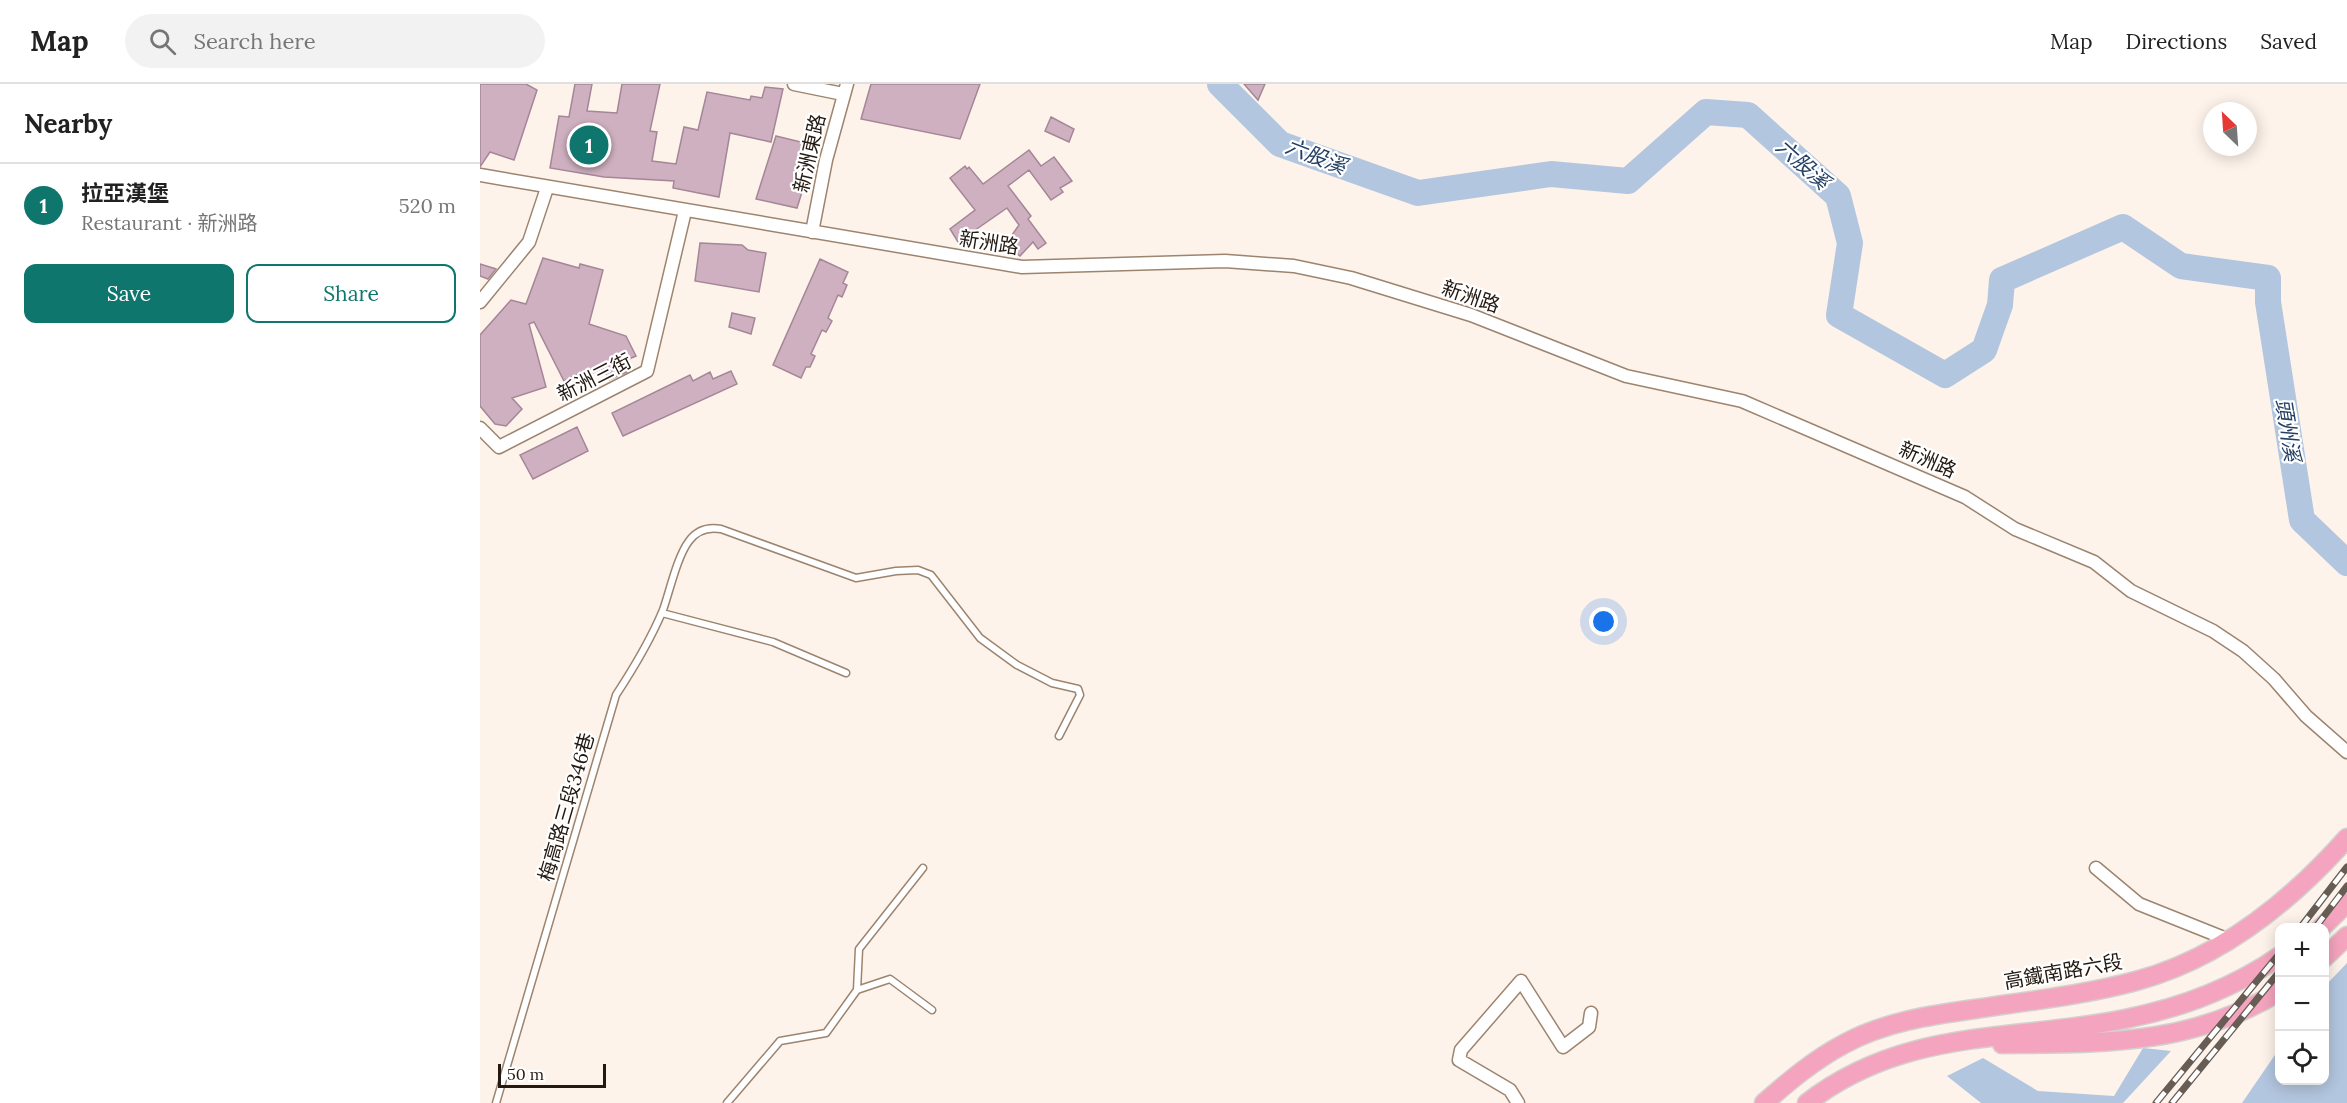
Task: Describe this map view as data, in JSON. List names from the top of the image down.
{
  "streets": {
    "main road": ["高鐵南路六段"],
    "street": ["新洲東路", "新洲路", "新洲三街"],
    "lane": ["梅高路三段346巷"]
  },
  "crossings": [
    ["新洲東路", "新洲路"],
    ["新洲路", "新洲三街"]
  ],
  "water": ["六股溪", "頭州溪"],
  "scale_bar": "50 m",
  "north": "top left",
  "page": {
    "header": "Map",
    "search": "Search here",
    "nav": ["Map", "Directions", "Saved"],
    "heading": "Nearby",
    "pins": "1",
    "list": [
      {
        "mark": "1",
        "name": "拉亞漢堡",
        "note": "Restaurant · 新洲路",
        "value": "520 m"
      }
    ],
    "buttons": ["Save", "Share"],
    "map_buttons": ["+", "−"],
    "scale": "50 m"
  }
}
